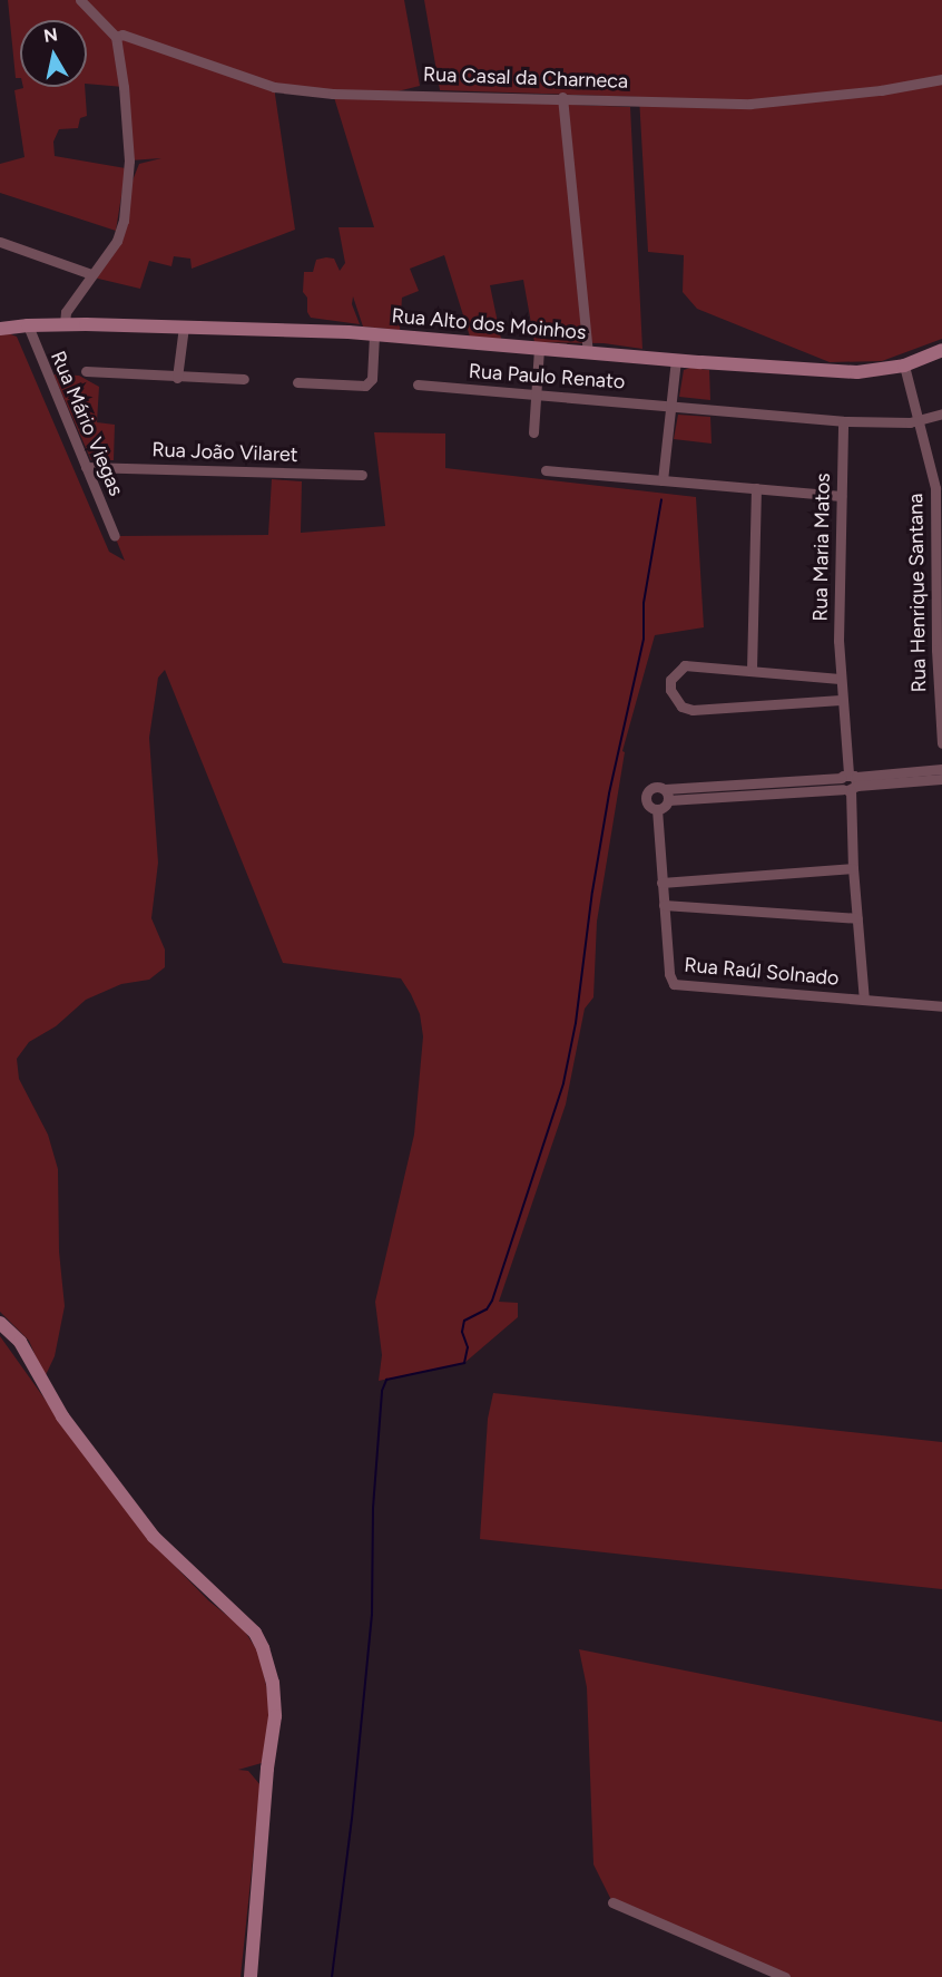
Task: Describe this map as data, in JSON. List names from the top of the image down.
{
  "streets": {
    "street": [
      "Rua Casal da Charneca",
      "Rua Alto dos Moinhos",
      "Rua Paulo Renato",
      "Rua Mário Viegas",
      "Rua João Vilaret",
      "Rua Maria Matos",
      "Rua Henrique Santana",
      "Rua Raúl Solnado"
    ]
  },
  "crossings": [
    ["Rua Alto dos Moinhos", "Rua Mário Viegas"],
    ["Rua Alto dos Moinhos", "Rua Henrique Santana"],
    ["Rua Paulo Renato", "Rua Maria Matos"],
    ["Rua Mário Viegas", "Rua João Vilaret"],
    ["Rua Maria Matos", "Rua Raúl Solnado"]
  ],
  "north": "top"
}
